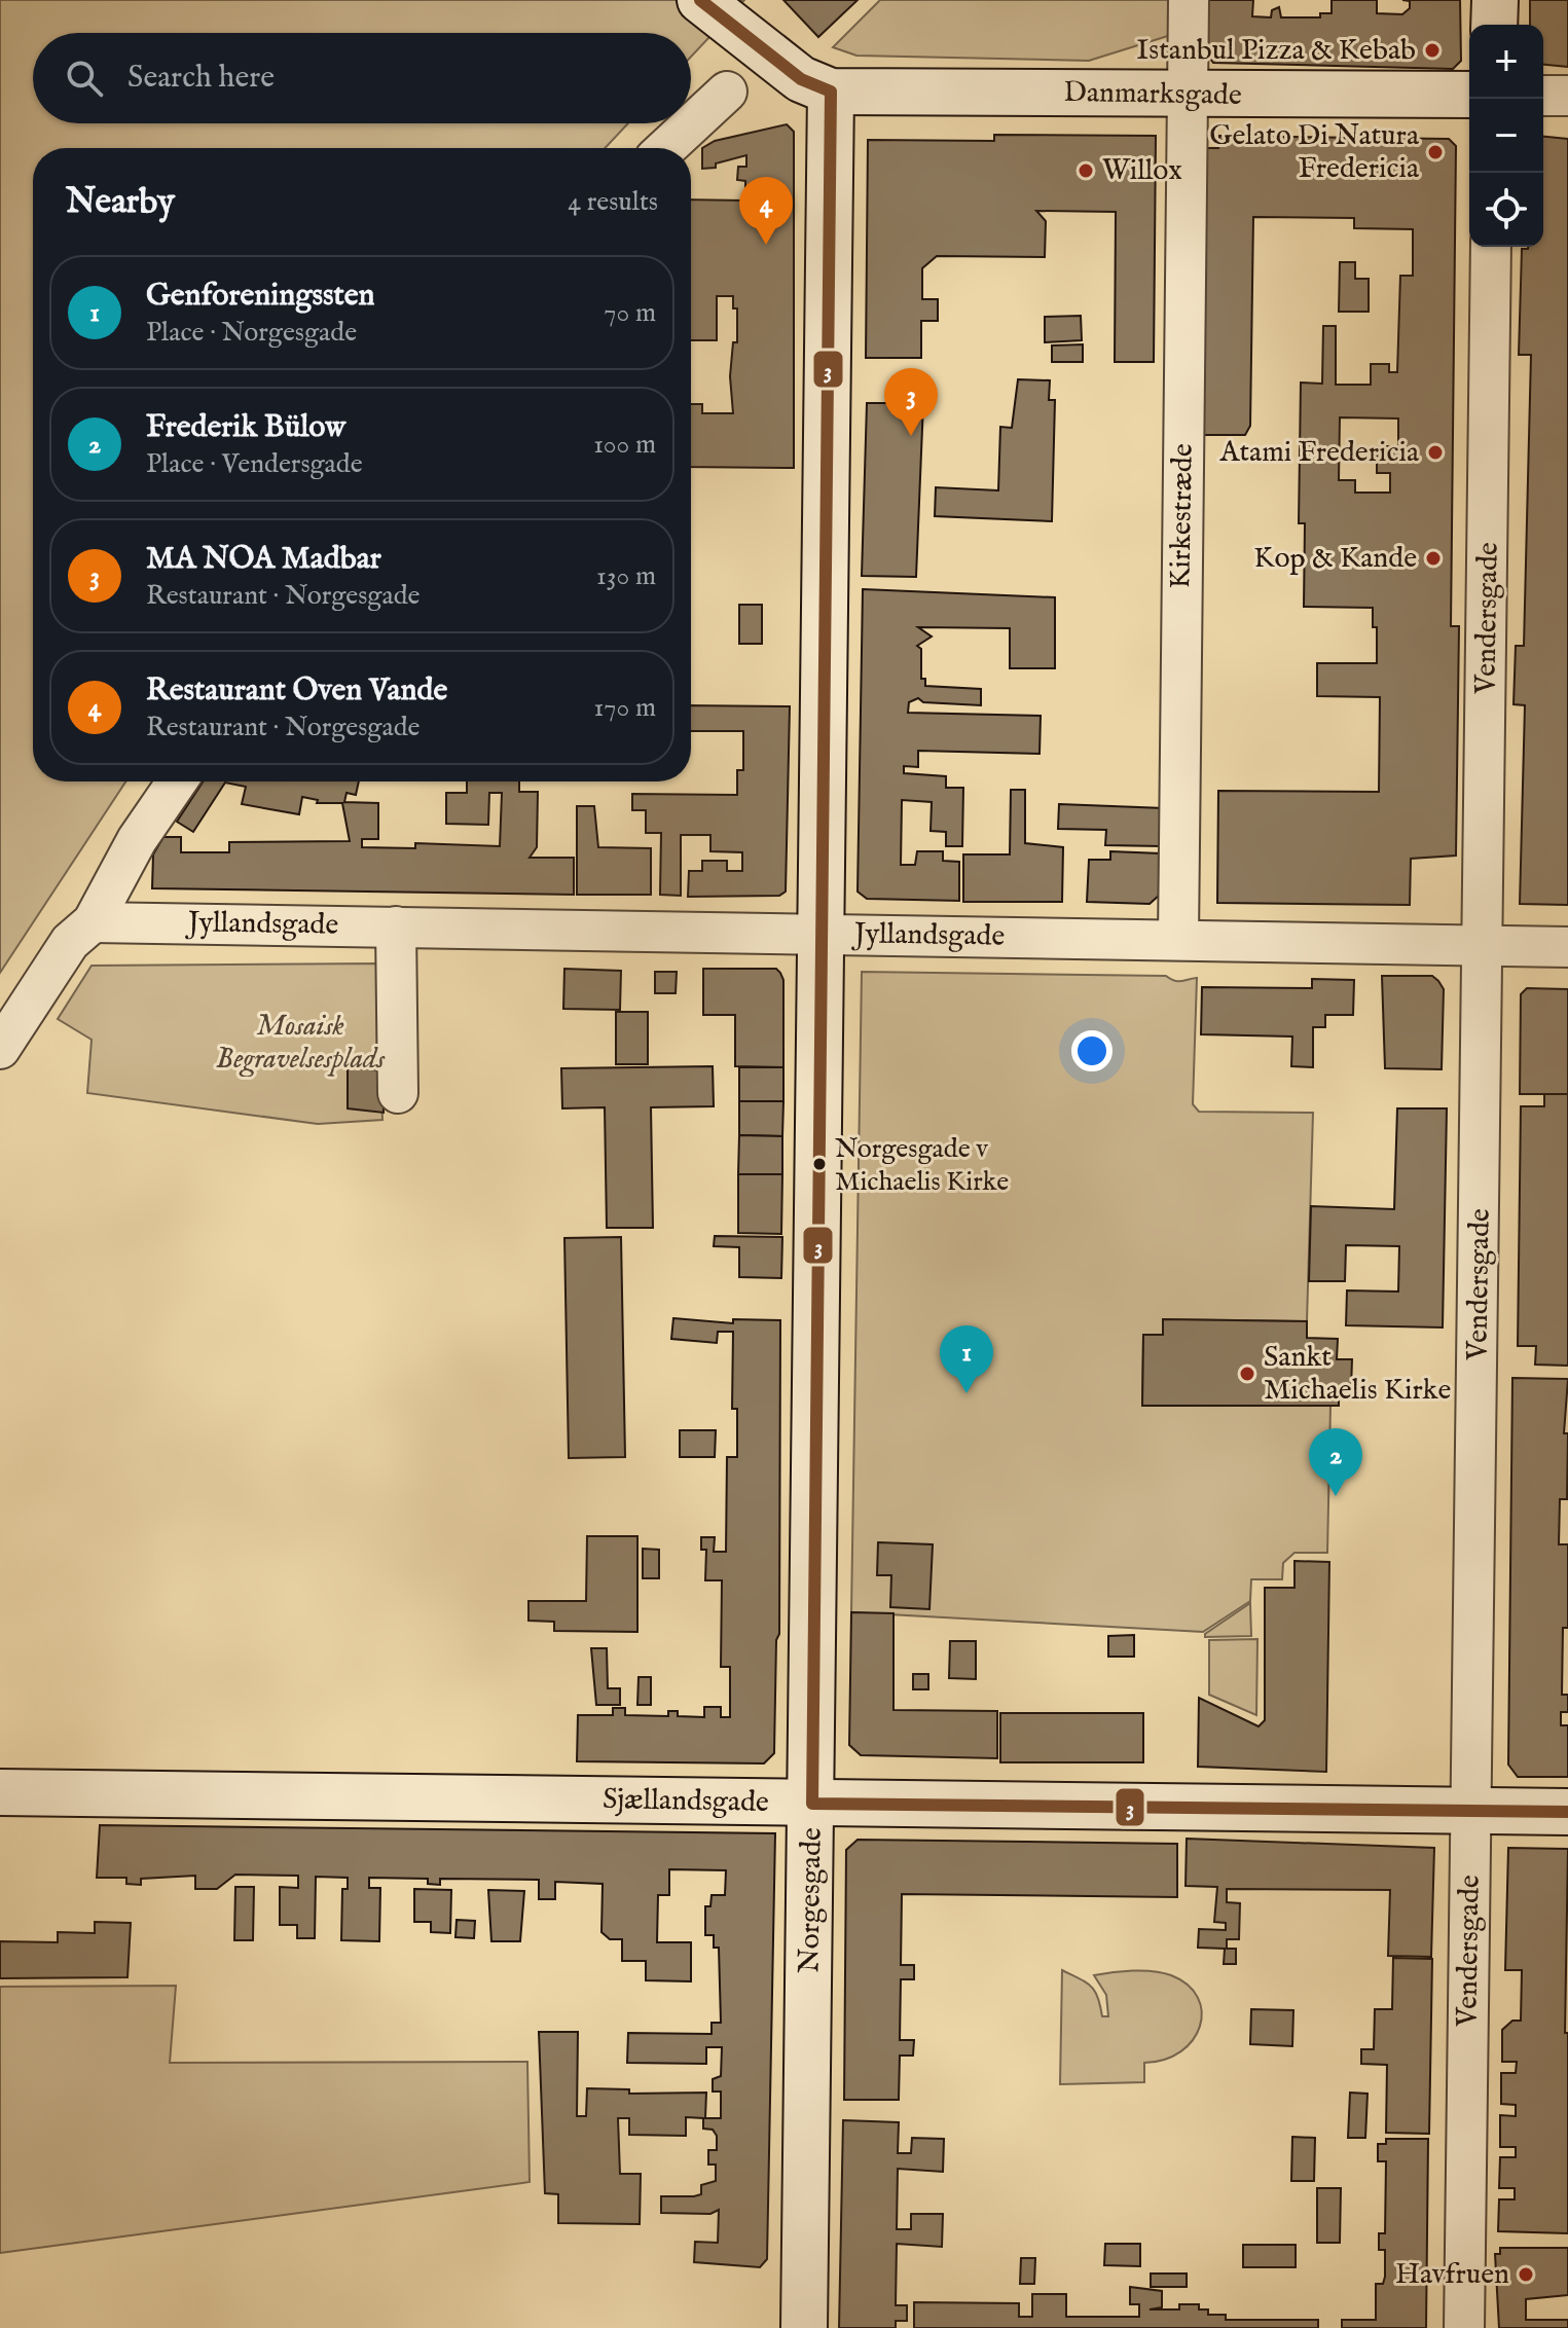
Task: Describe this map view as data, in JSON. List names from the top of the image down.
{
  "streets": {
    "street": [
      "Danmarksgade",
      "Kirkestræde",
      "Vendersgade",
      "Jyllandsgade",
      "Sjællandsgade",
      "Norgesgade"
    ]
  },
  "crossings": [
    ["Danmarksgade", "Kirkestræde"],
    ["Danmarksgade", "Norgesgade"],
    ["Kirkestræde", "Jyllandsgade"],
    ["Vendersgade", "Jyllandsgade"],
    ["Vendersgade", "Sjællandsgade"],
    ["Jyllandsgade", "Norgesgade"],
    ["Sjællandsgade", "Norgesgade"]
  ],
  "parks": ["Mosaisk Begravelsesplads"],
  "places": [
    "Istanbul Pizza & Kebab",
    "Gelato Di Natura Fredericia",
    "Willox",
    "Atami Fredericia",
    "Kop & Kande",
    "Norgesgade v Michaelis Kirke",
    "Sankt Michaelis Kirke",
    "Havfruen"
  ],
  "lines": ["transit line 3"],
  "page": {
    "map_buttons": ["+", "−"],
    "search": "Search here",
    "heading": ["Nearby", "4 results"],
    "pins": [
      "4",
      "3",
      "1",
      "2"
    ],
    "list": [
      {
        "mark": "1",
        "name": "Genforeningssten",
        "note": "Place · Norgesgade",
        "value": "70 m"
      },
      {
        "mark": "2",
        "name": "Frederik Bülow",
        "note": "Place · Vendersgade",
        "value": "100 m"
      },
      {
        "mark": "3",
        "name": "MA NOA Madbar",
        "note": "Restaurant · Norgesgade",
        "value": "130 m"
      },
      {
        "mark": "4",
        "name": "Restaurant Oven Vande",
        "note": "Restaurant · Norgesgade",
        "value": "170 m"
      }
    ]
  }
}
